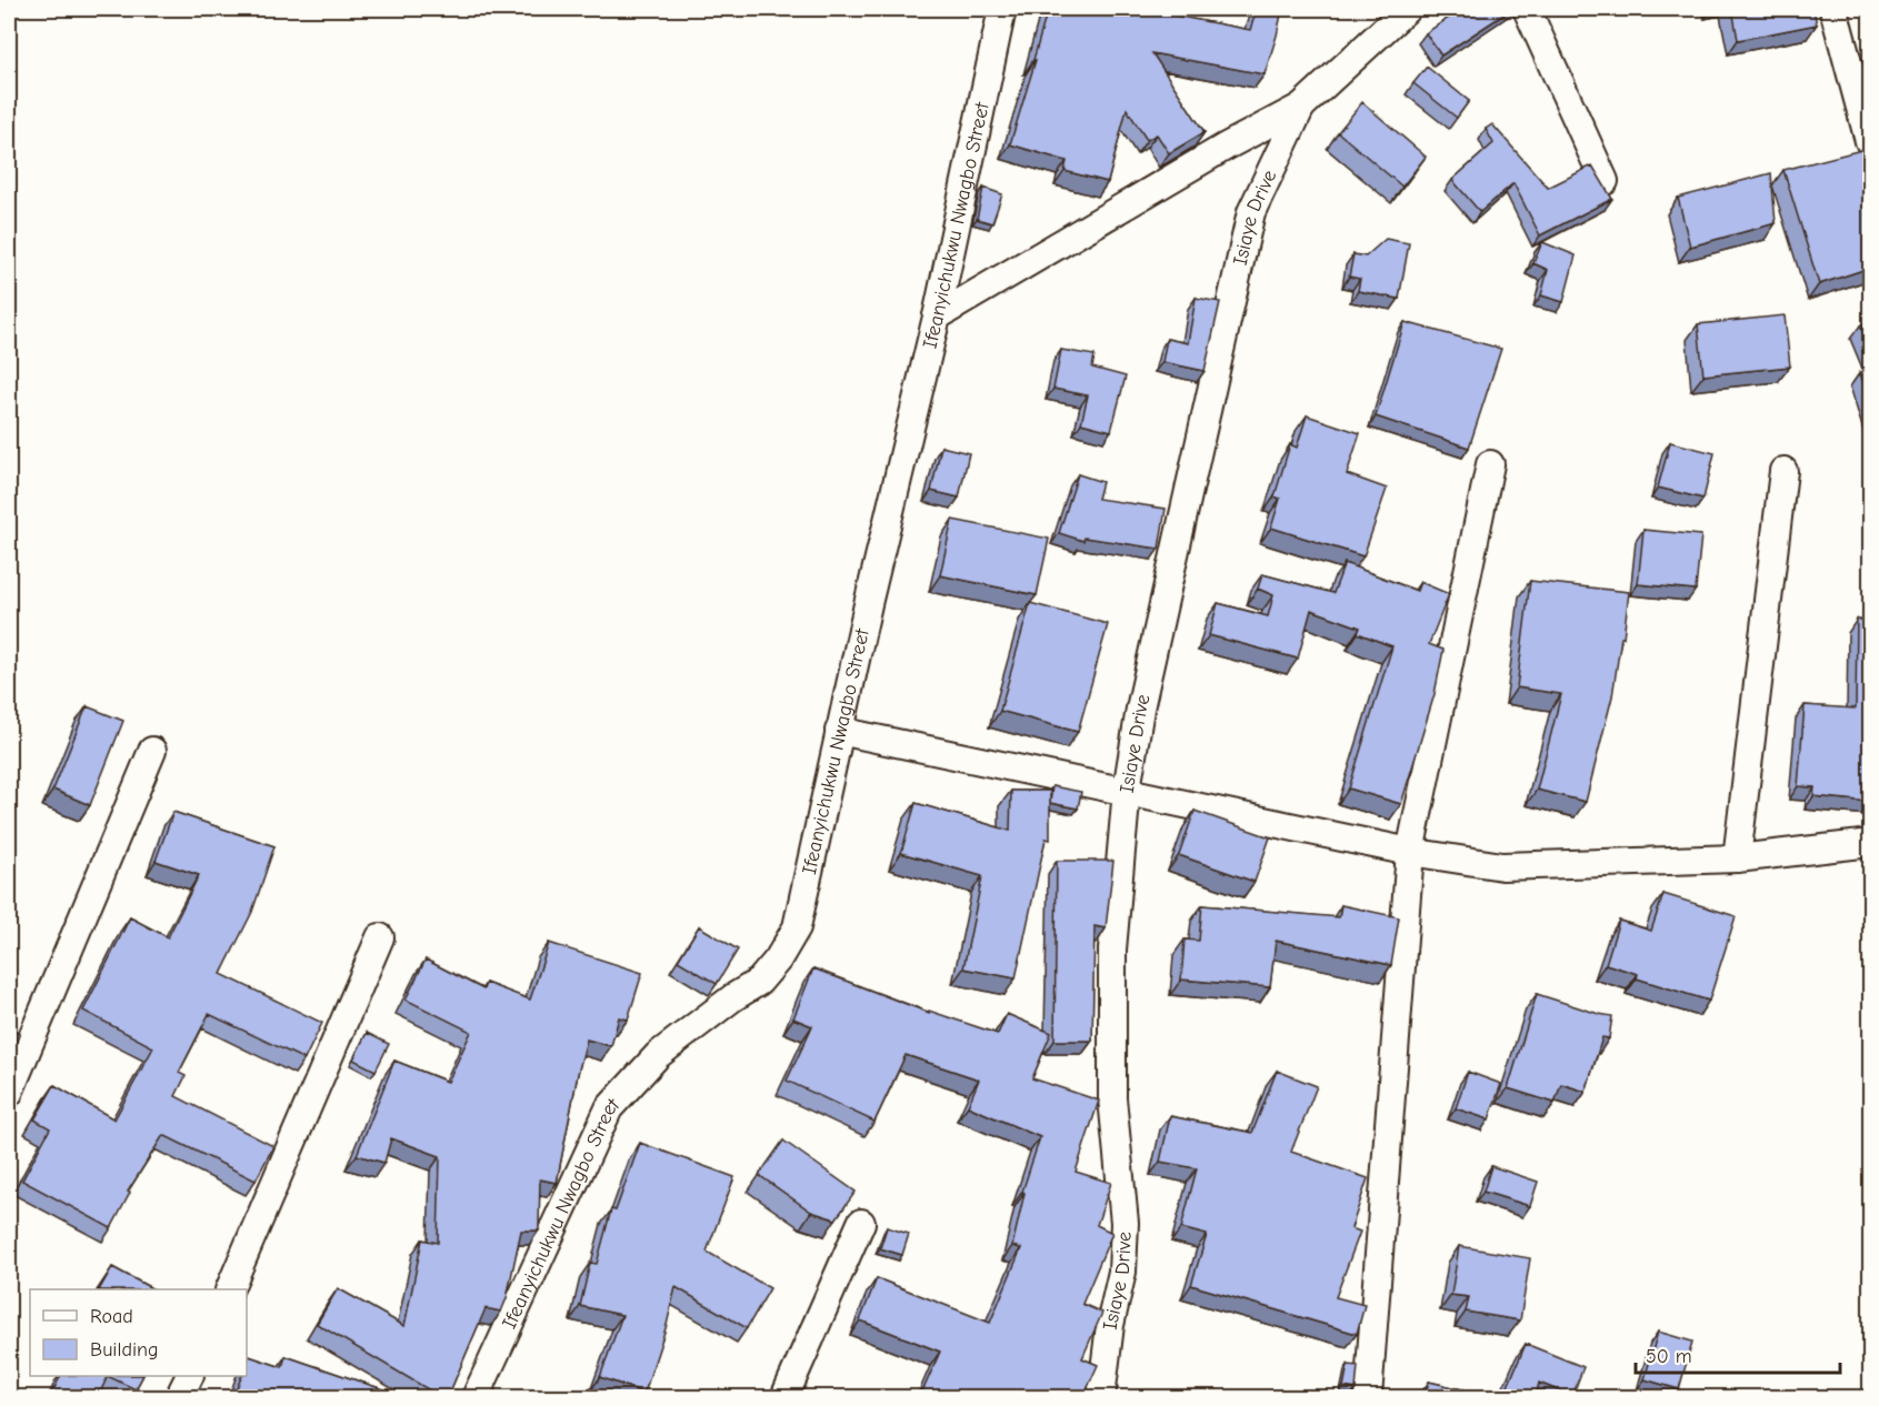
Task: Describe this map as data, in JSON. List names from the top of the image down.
{
  "streets": {
    "street": ["Isiaye Drive", "Ifeanyichukwu Nwagbo Street"]
  },
  "legend": ["Road", "Building"],
  "scale_bar": "50 m"
}
